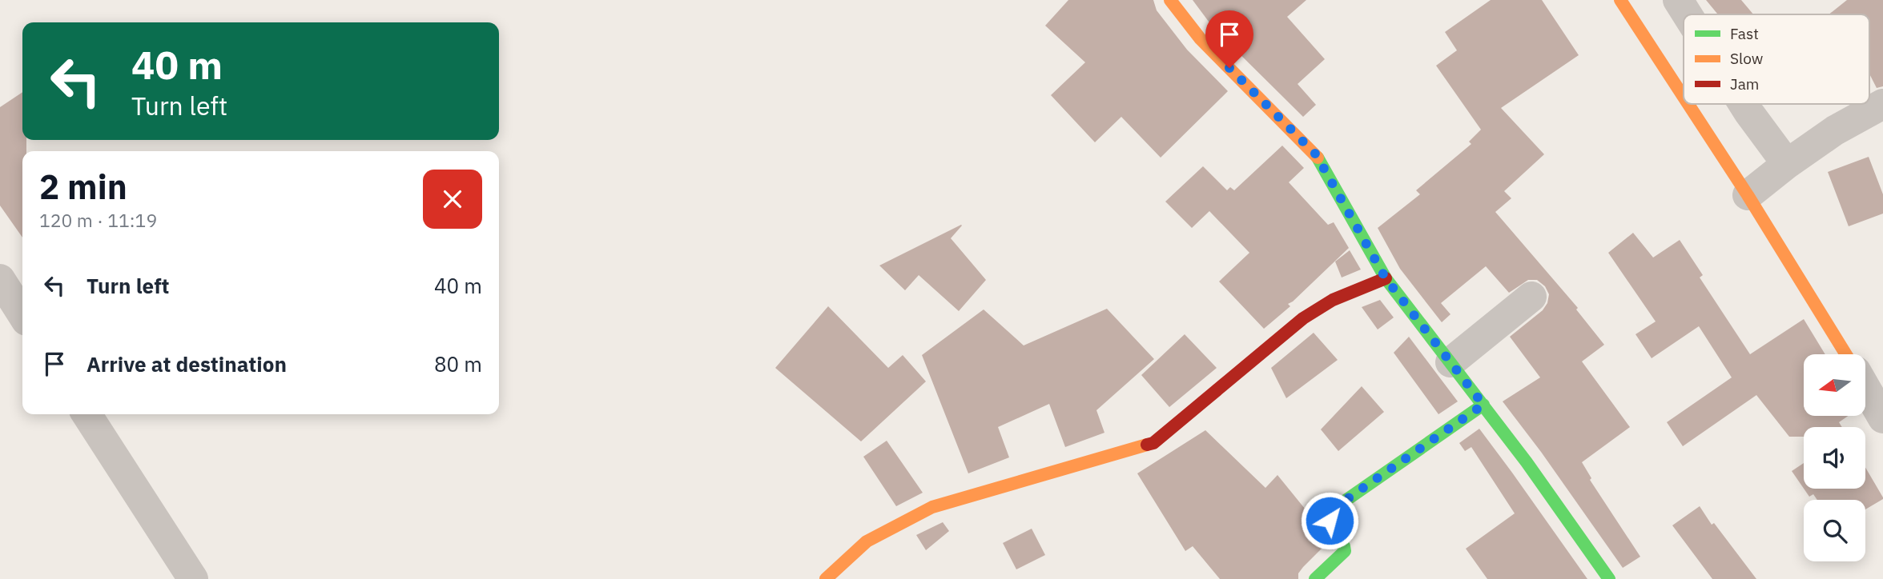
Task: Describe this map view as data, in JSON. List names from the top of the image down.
{
  "legend": ["Fast", "Slow", "Jam"],
  "north": "left",
  "page": {
    "turn": ["40 m", "Turn left"],
    "heading": ["2 min", "120 m · 11:19"],
    "list": [
      {
        "name": "Turn left",
        "value": "40 m"
      },
      {
        "name": "Arrive at destination",
        "value": "80 m"
      }
    ]
  }
}
